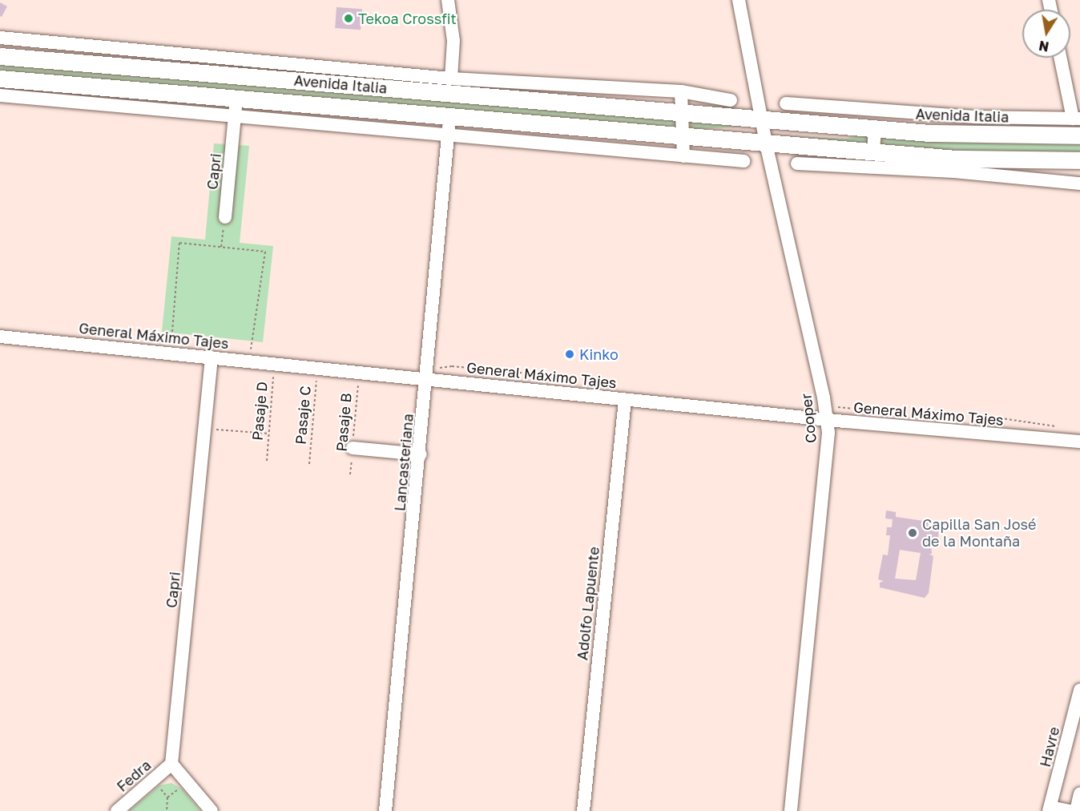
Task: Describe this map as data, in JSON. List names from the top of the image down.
{
  "streets": {
    "main road": ["Avenida Italia"],
    "street": [
      "Capri",
      "General Máximo Tajes",
      "Cooper",
      "Lancasteriana",
      "Adolfo Lapuente",
      "Havre",
      "Fedra"
    ],
    "path": ["Pasaje D", "Pasaje C", "Pasaje B"]
  },
  "crossings": [
    ["Avenida Italia", "Capri"],
    ["Avenida Italia", "Cooper"],
    ["Avenida Italia", "Lancasteriana"],
    ["Capri", "General Máximo Tajes"],
    ["Capri", "Fedra"],
    ["General Máximo Tajes", "Pasaje D"],
    ["General Máximo Tajes", "Pasaje C"],
    ["General Máximo Tajes", "Cooper"],
    ["General Máximo Tajes", "Pasaje B"],
    ["General Máximo Tajes", "Lancasteriana"],
    ["General Máximo Tajes", "Adolfo Lapuente"]
  ],
  "places": ["Tekoa Crossfit", "Kinko", "Capilla San José de la Montaña"],
  "north": "bottom"
}
